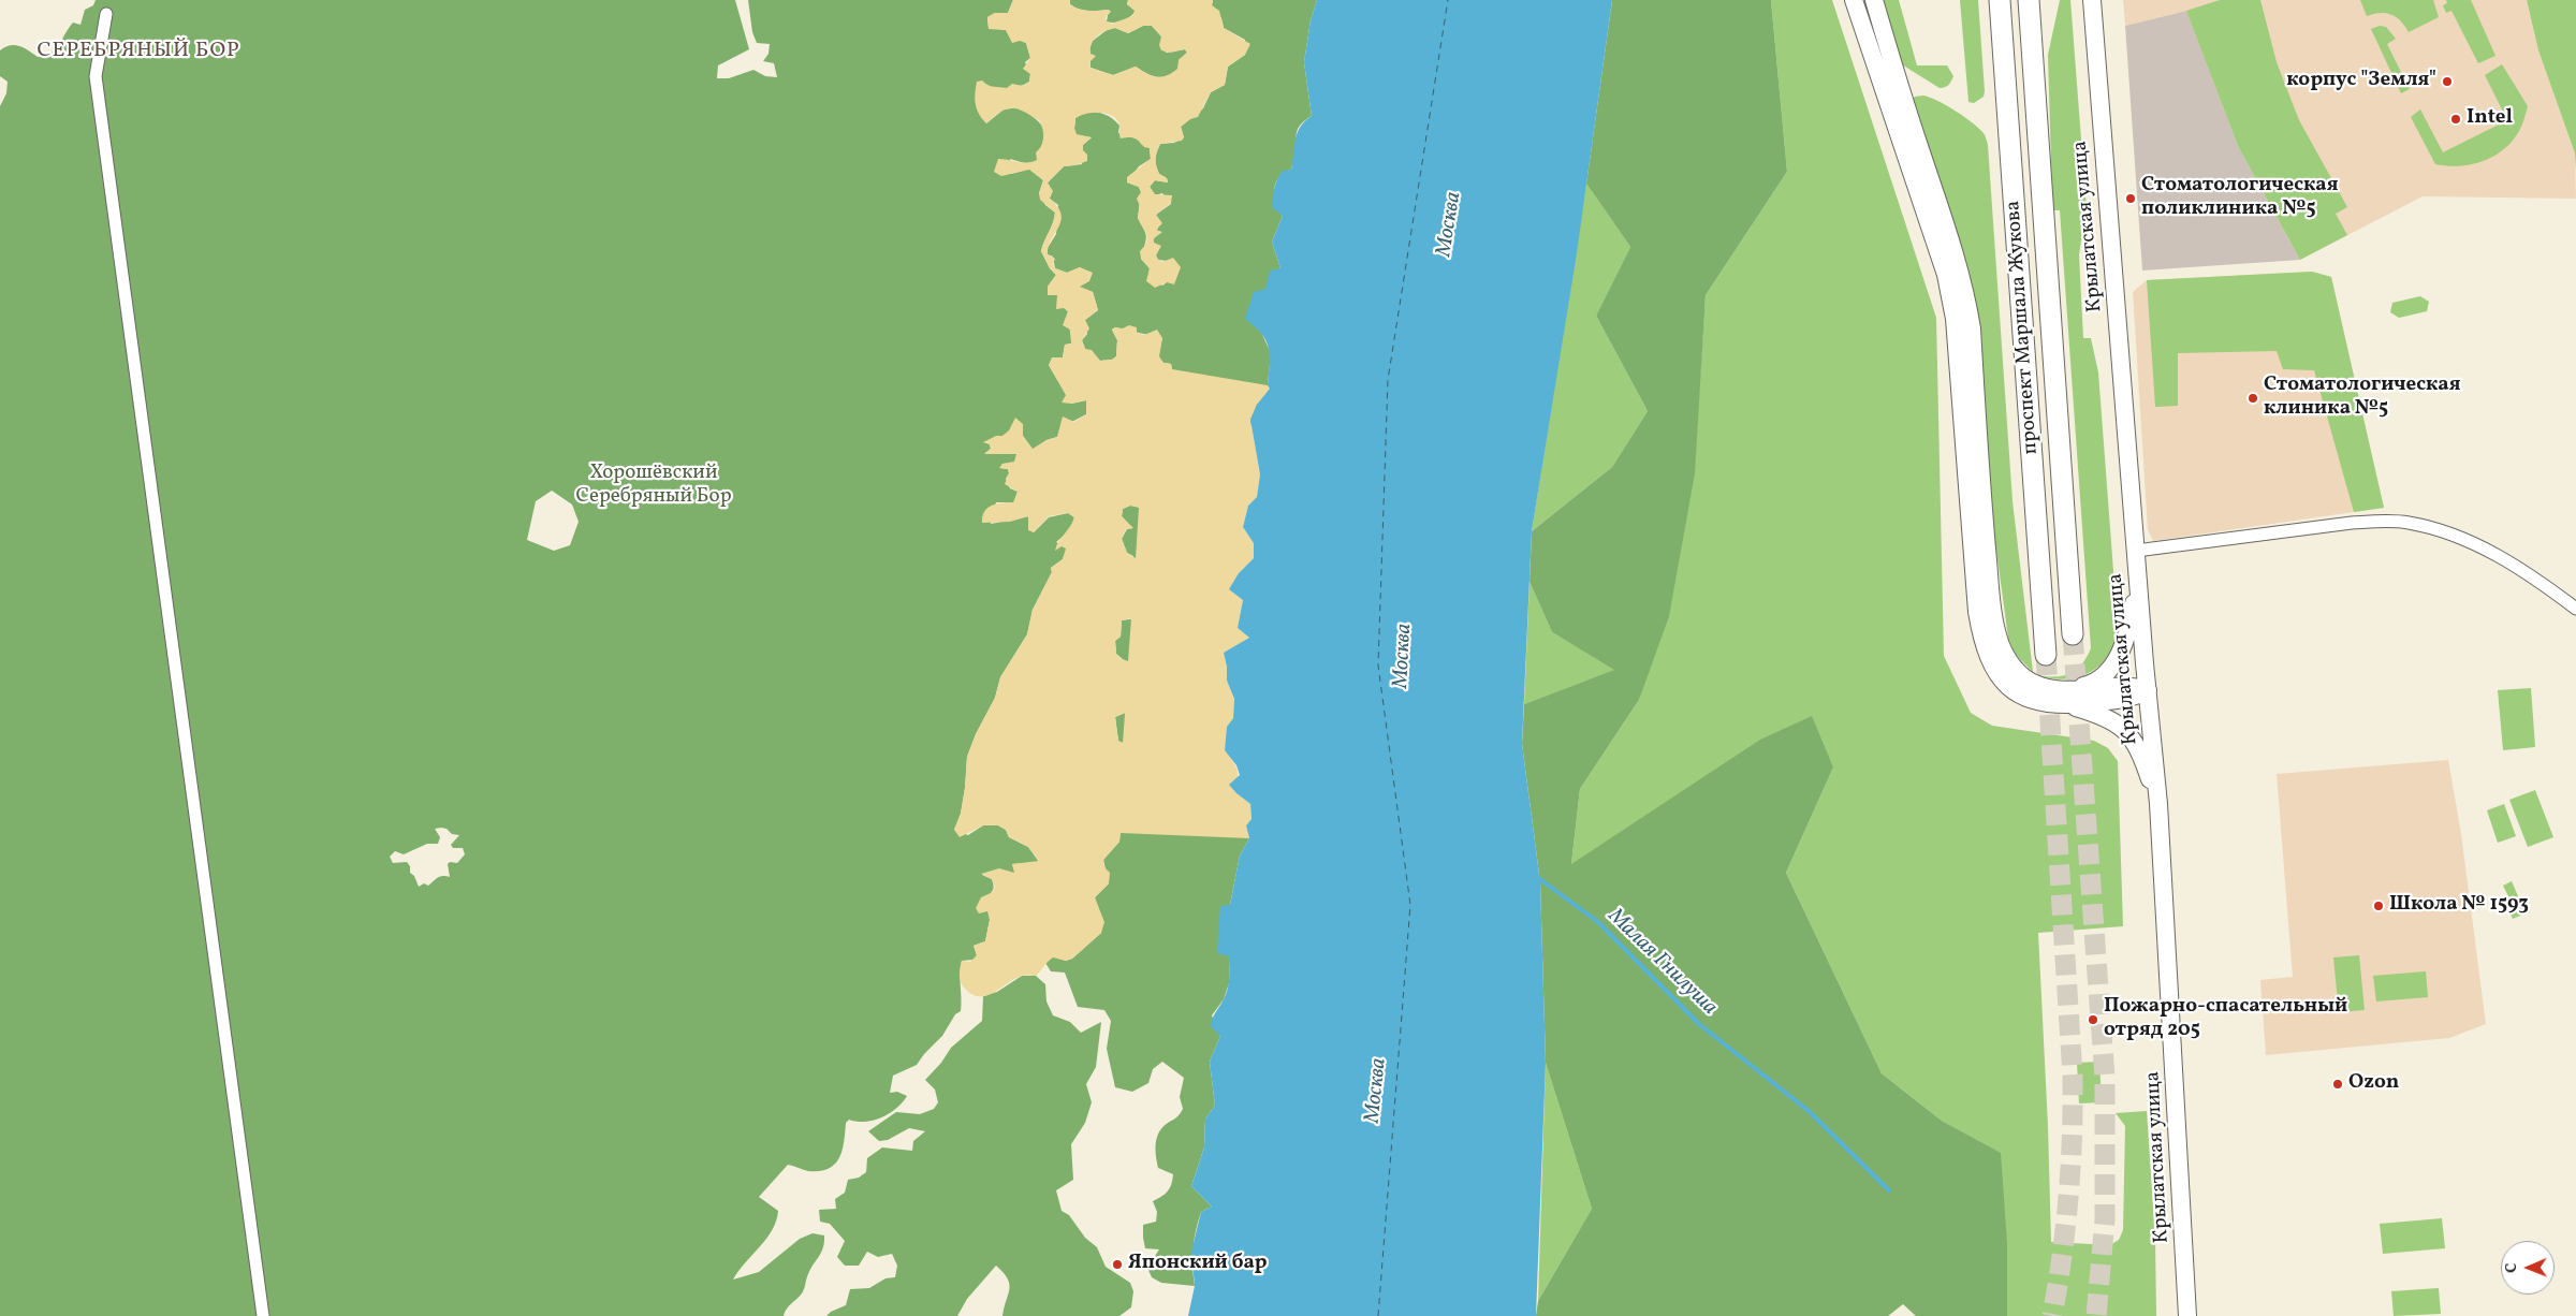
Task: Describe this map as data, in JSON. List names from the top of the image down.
{
  "streets": {
    "main road": ["Крылатская улица", "проспект Маршала Жукова"]
  },
  "districts": ["СЕРЕБРЯНЫЙ БОР"],
  "water": ["Москва", "Малая Гнилуша"],
  "parks": ["Хорошёвский Серебряный Бор"],
  "places": [
    "корпус \"Земля\"",
    "Intel",
    "Стоматологическая поликлиника №5",
    "Стоматологическая клиника №5",
    "Школа № 1593",
    "Пожарно-спасательный отряд 205",
    "Ozon",
    "Японский бар"
  ],
  "north": "left"
}
